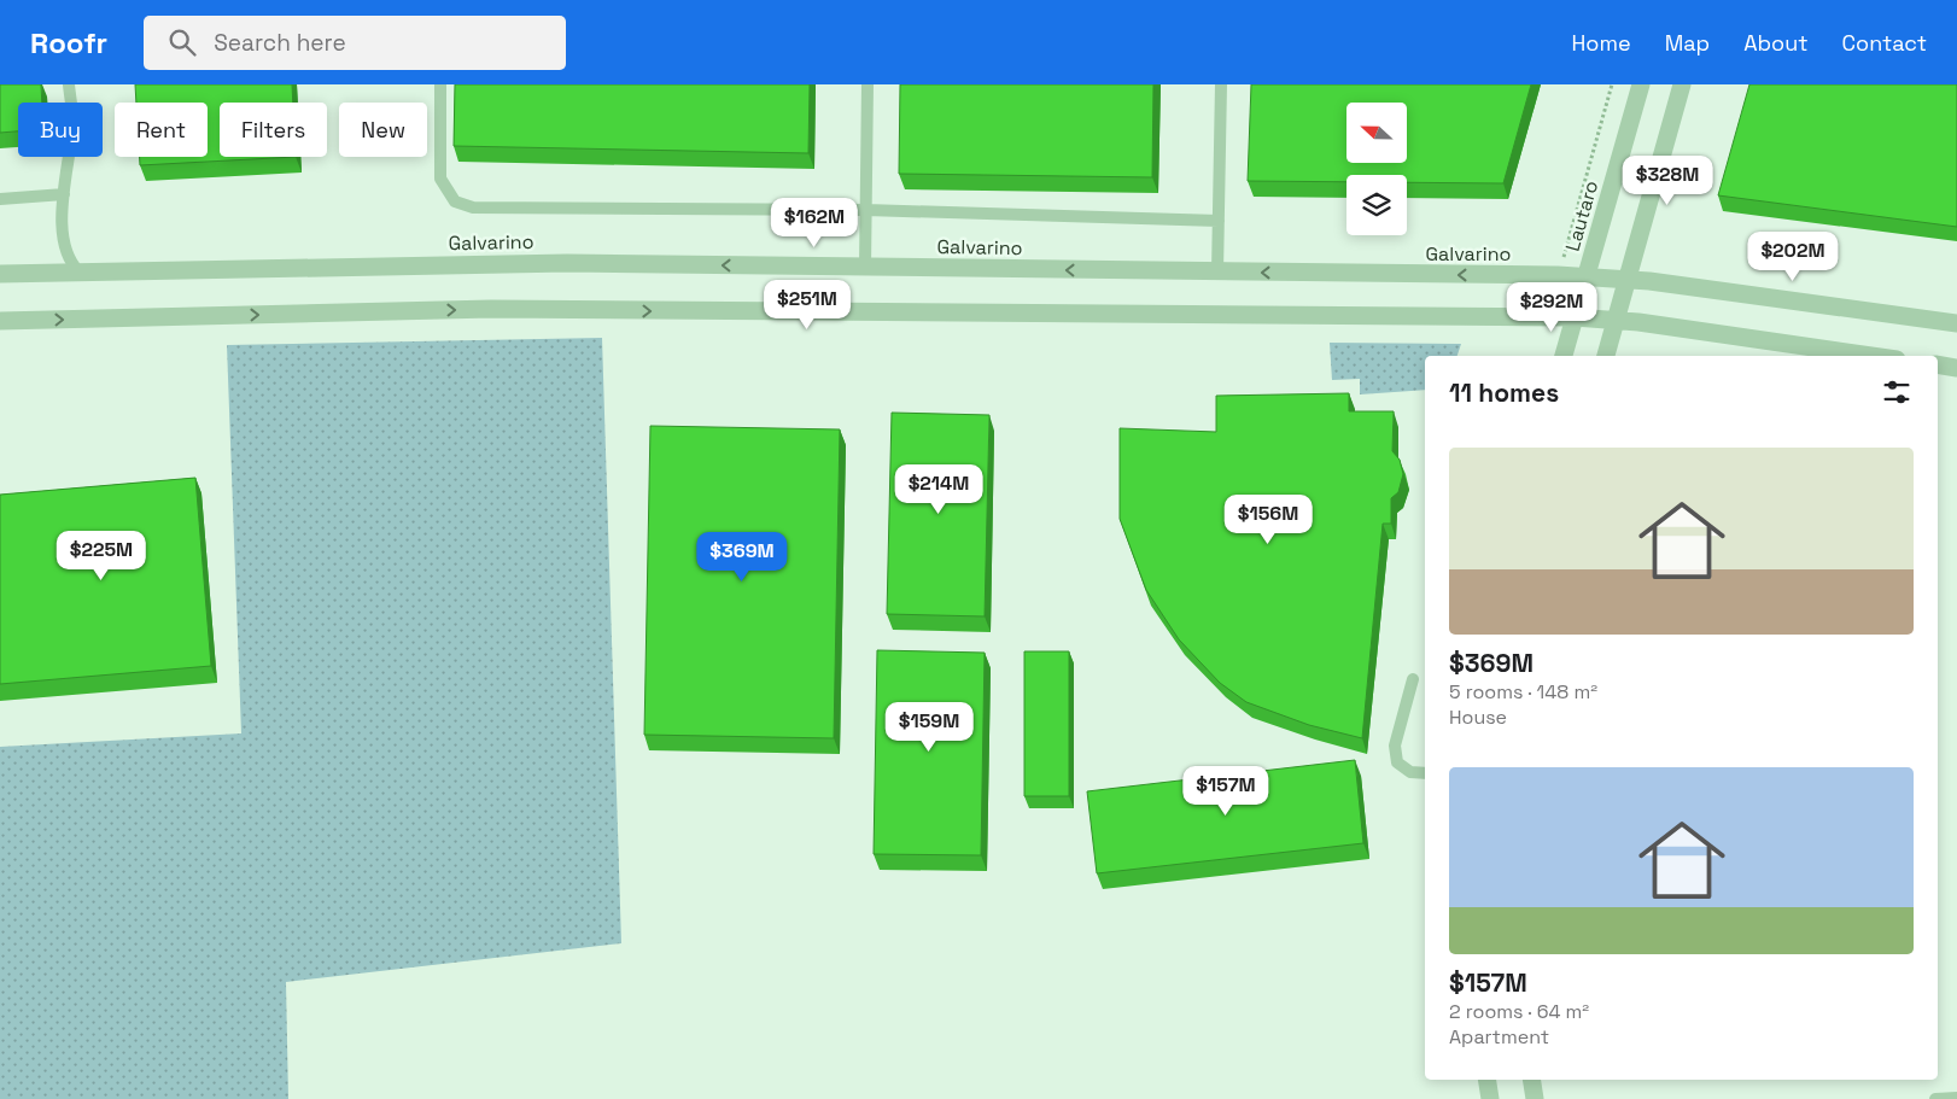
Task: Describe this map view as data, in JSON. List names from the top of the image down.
{
  "streets": {
    "street": ["Lautaro", "Galvarino"]
  },
  "crossings": [
    ["Lautaro", "Galvarino"]
  ],
  "north": "left",
  "page": {
    "header": "Roofr",
    "search": "Search here",
    "nav": [
      "Home",
      "Map",
      "About",
      "Contact"
    ],
    "chip": [
      "Buy",
      "Rent",
      "Filters",
      "New"
    ],
    "price": [
      "$328M",
      "$162M",
      "$202M",
      "$251M",
      "$292M",
      "$214M",
      "$156M",
      "$225M",
      "$369M",
      "$159M",
      "$157M"
    ],
    "heading": "11 homes",
    "list": [
      {
        "name": "$369M",
        "note": "5 rooms · 148 m² · House"
      },
      {
        "name": "$157M",
        "note": "2 rooms · 64 m² · Apartment"
      }
    ]
  }
}
